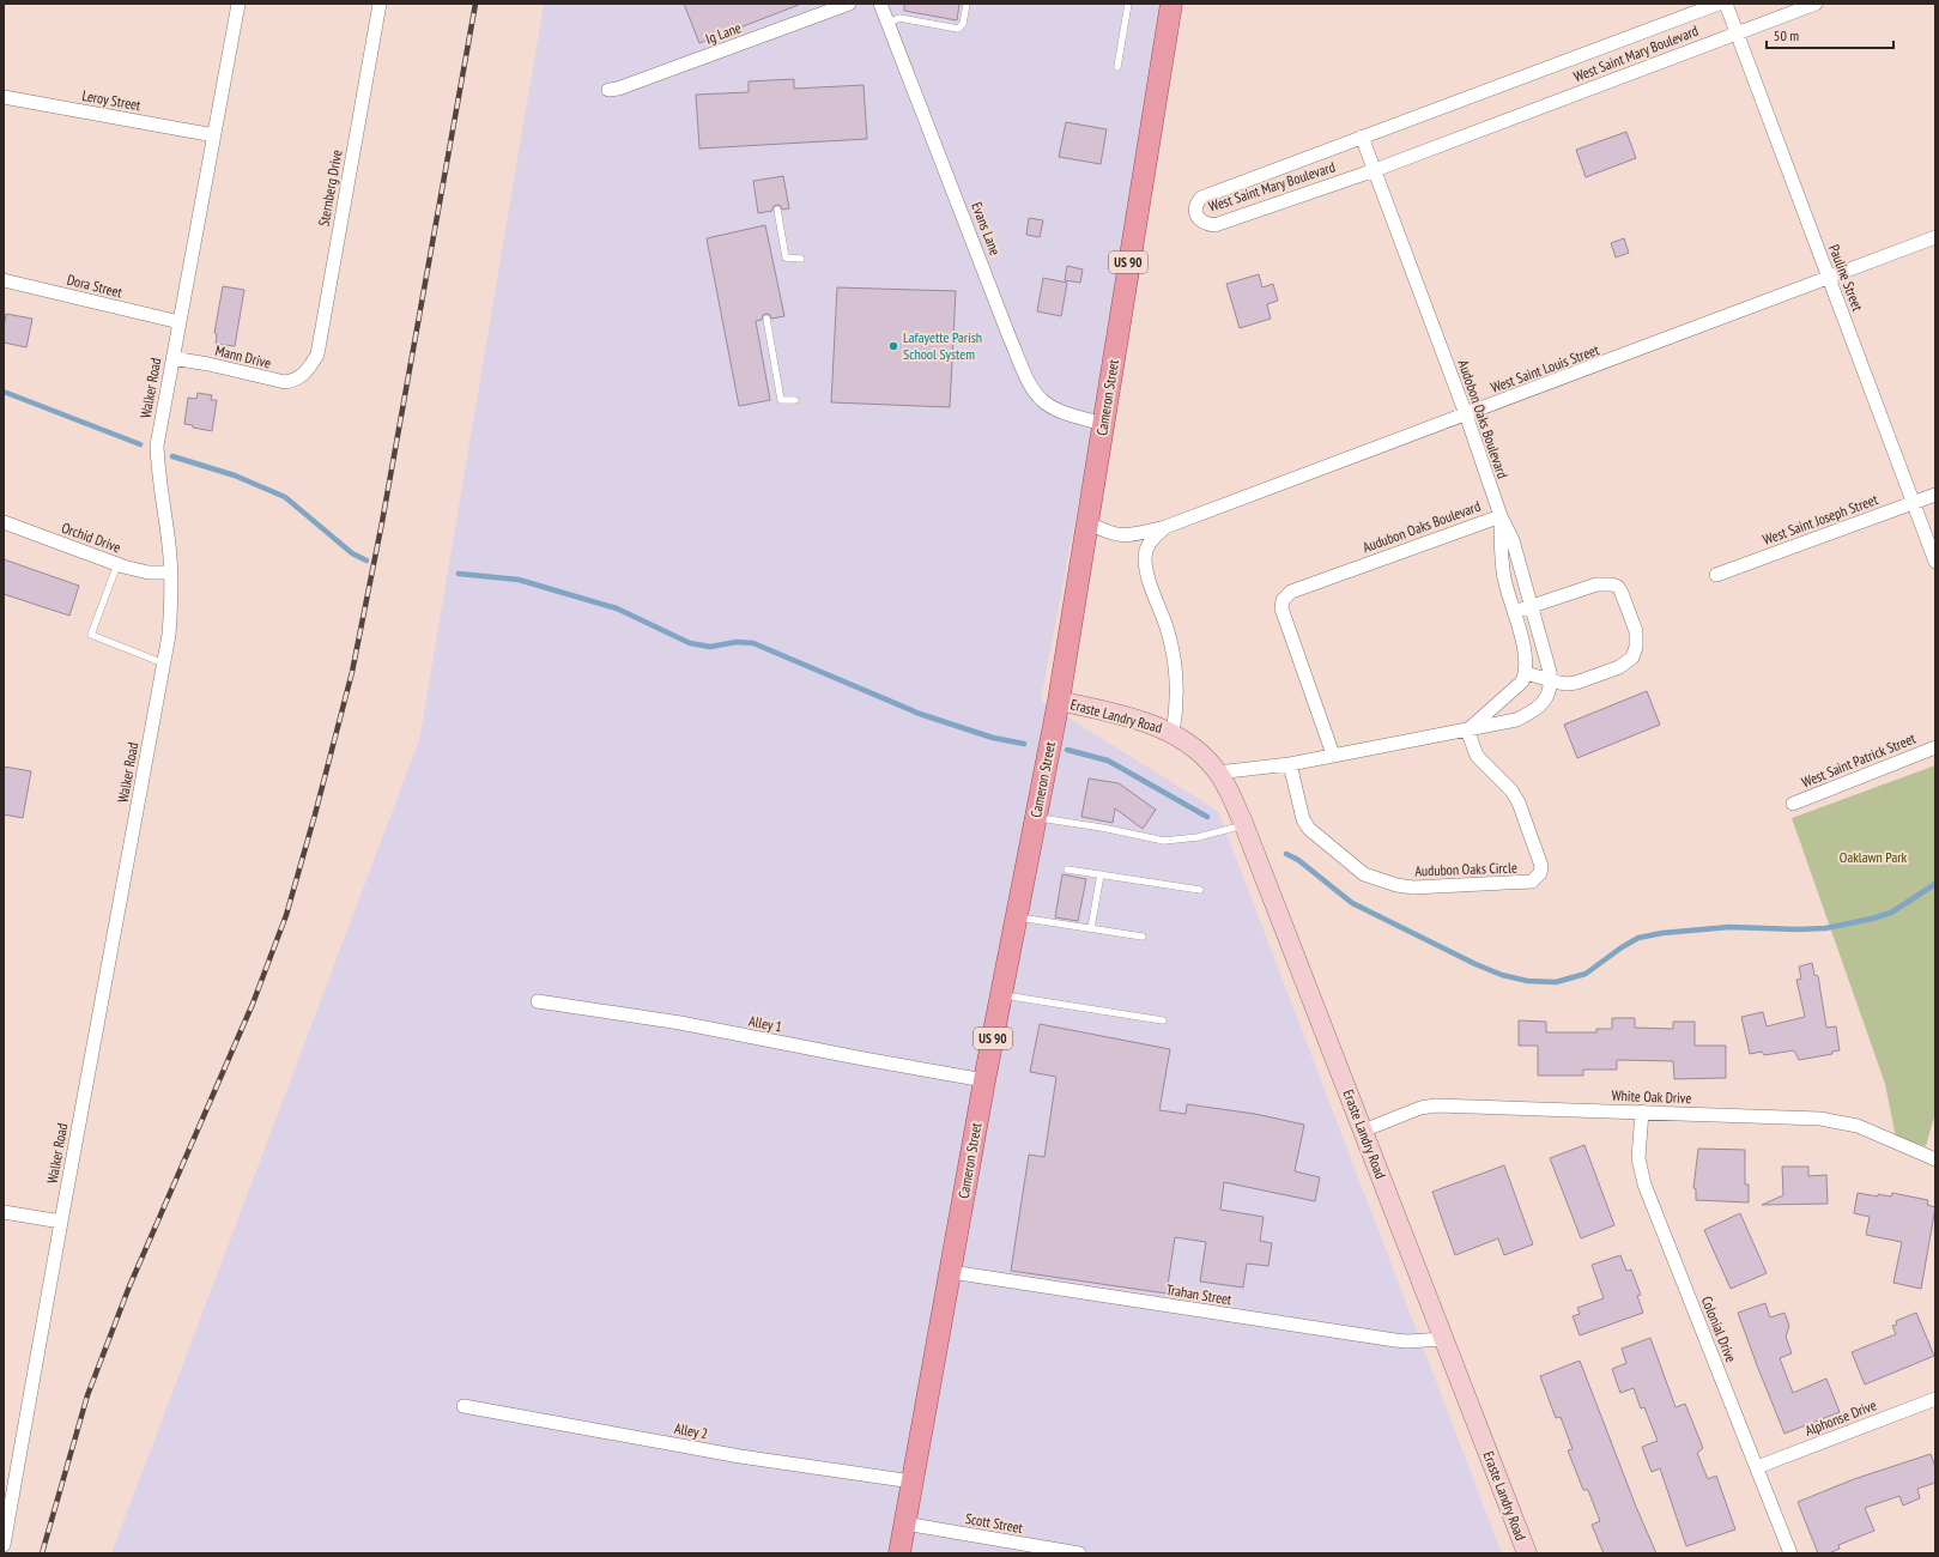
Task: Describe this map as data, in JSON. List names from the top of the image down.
{
  "streets": {
    "main road": ["US 90", "Cameron Street"],
    "street": [
      "Ig Lane",
      "West Saint Mary Boulevard",
      "Leroy Street",
      "Sternberg Drive",
      "Evans Lane",
      "Pauline Street",
      "Dora Street",
      "Mann Drive",
      "West Saint Louis Street",
      "Walker Road",
      "Audobon Oaks Boulevard",
      "West Saint Joseph Street",
      "Audubon Oaks Boulevard",
      "Orchid Drive",
      "Eraste Landry Road",
      "West Saint Patrick Street",
      "Audubon Oaks Circle",
      "Alley 1",
      "White Oak Drive",
      "Trahan Street",
      "Colonial Drive",
      "Alphonse Drive",
      "Alley 2",
      "Scott Street"
    ]
  },
  "crossings": [
    ["West Saint Mary Boulevard", "Pauline Street"],
    ["West Saint Mary Boulevard", "Audobon Oaks Boulevard"],
    ["Leroy Street", "Walker Road"],
    ["Sternberg Drive", "Mann Drive"],
    ["Evans Lane", "Cameron Street"],
    ["Pauline Street", "West Saint Louis Street"],
    ["Pauline Street", "West Saint Joseph Street"],
    ["Dora Street", "Walker Road"],
    ["Mann Drive", "Walker Road"],
    ["West Saint Louis Street", "Audobon Oaks Boulevard"],
    ["West Saint Louis Street", "Eraste Landry Road"],
    ["Walker Road", "Orchid Drive"],
    ["Cameron Street", "Eraste Landry Road"],
    ["Cameron Street", "Alley 1"],
    ["Cameron Street", "Trahan Street"],
    ["Cameron Street", "Alley 2"],
    ["Cameron Street", "Scott Street"],
    ["Audobon Oaks Boulevard", "Audubon Oaks Boulevard"],
    ["Eraste Landry Road", "White Oak Drive"],
    ["Eraste Landry Road", "Trahan Street"],
    ["White Oak Drive", "Colonial Drive"],
    ["Colonial Drive", "Alphonse Drive"]
  ],
  "parks": ["Oaklawn Park"],
  "places": ["Lafayette Parish School System"],
  "scale_bar": "50 m"
}
